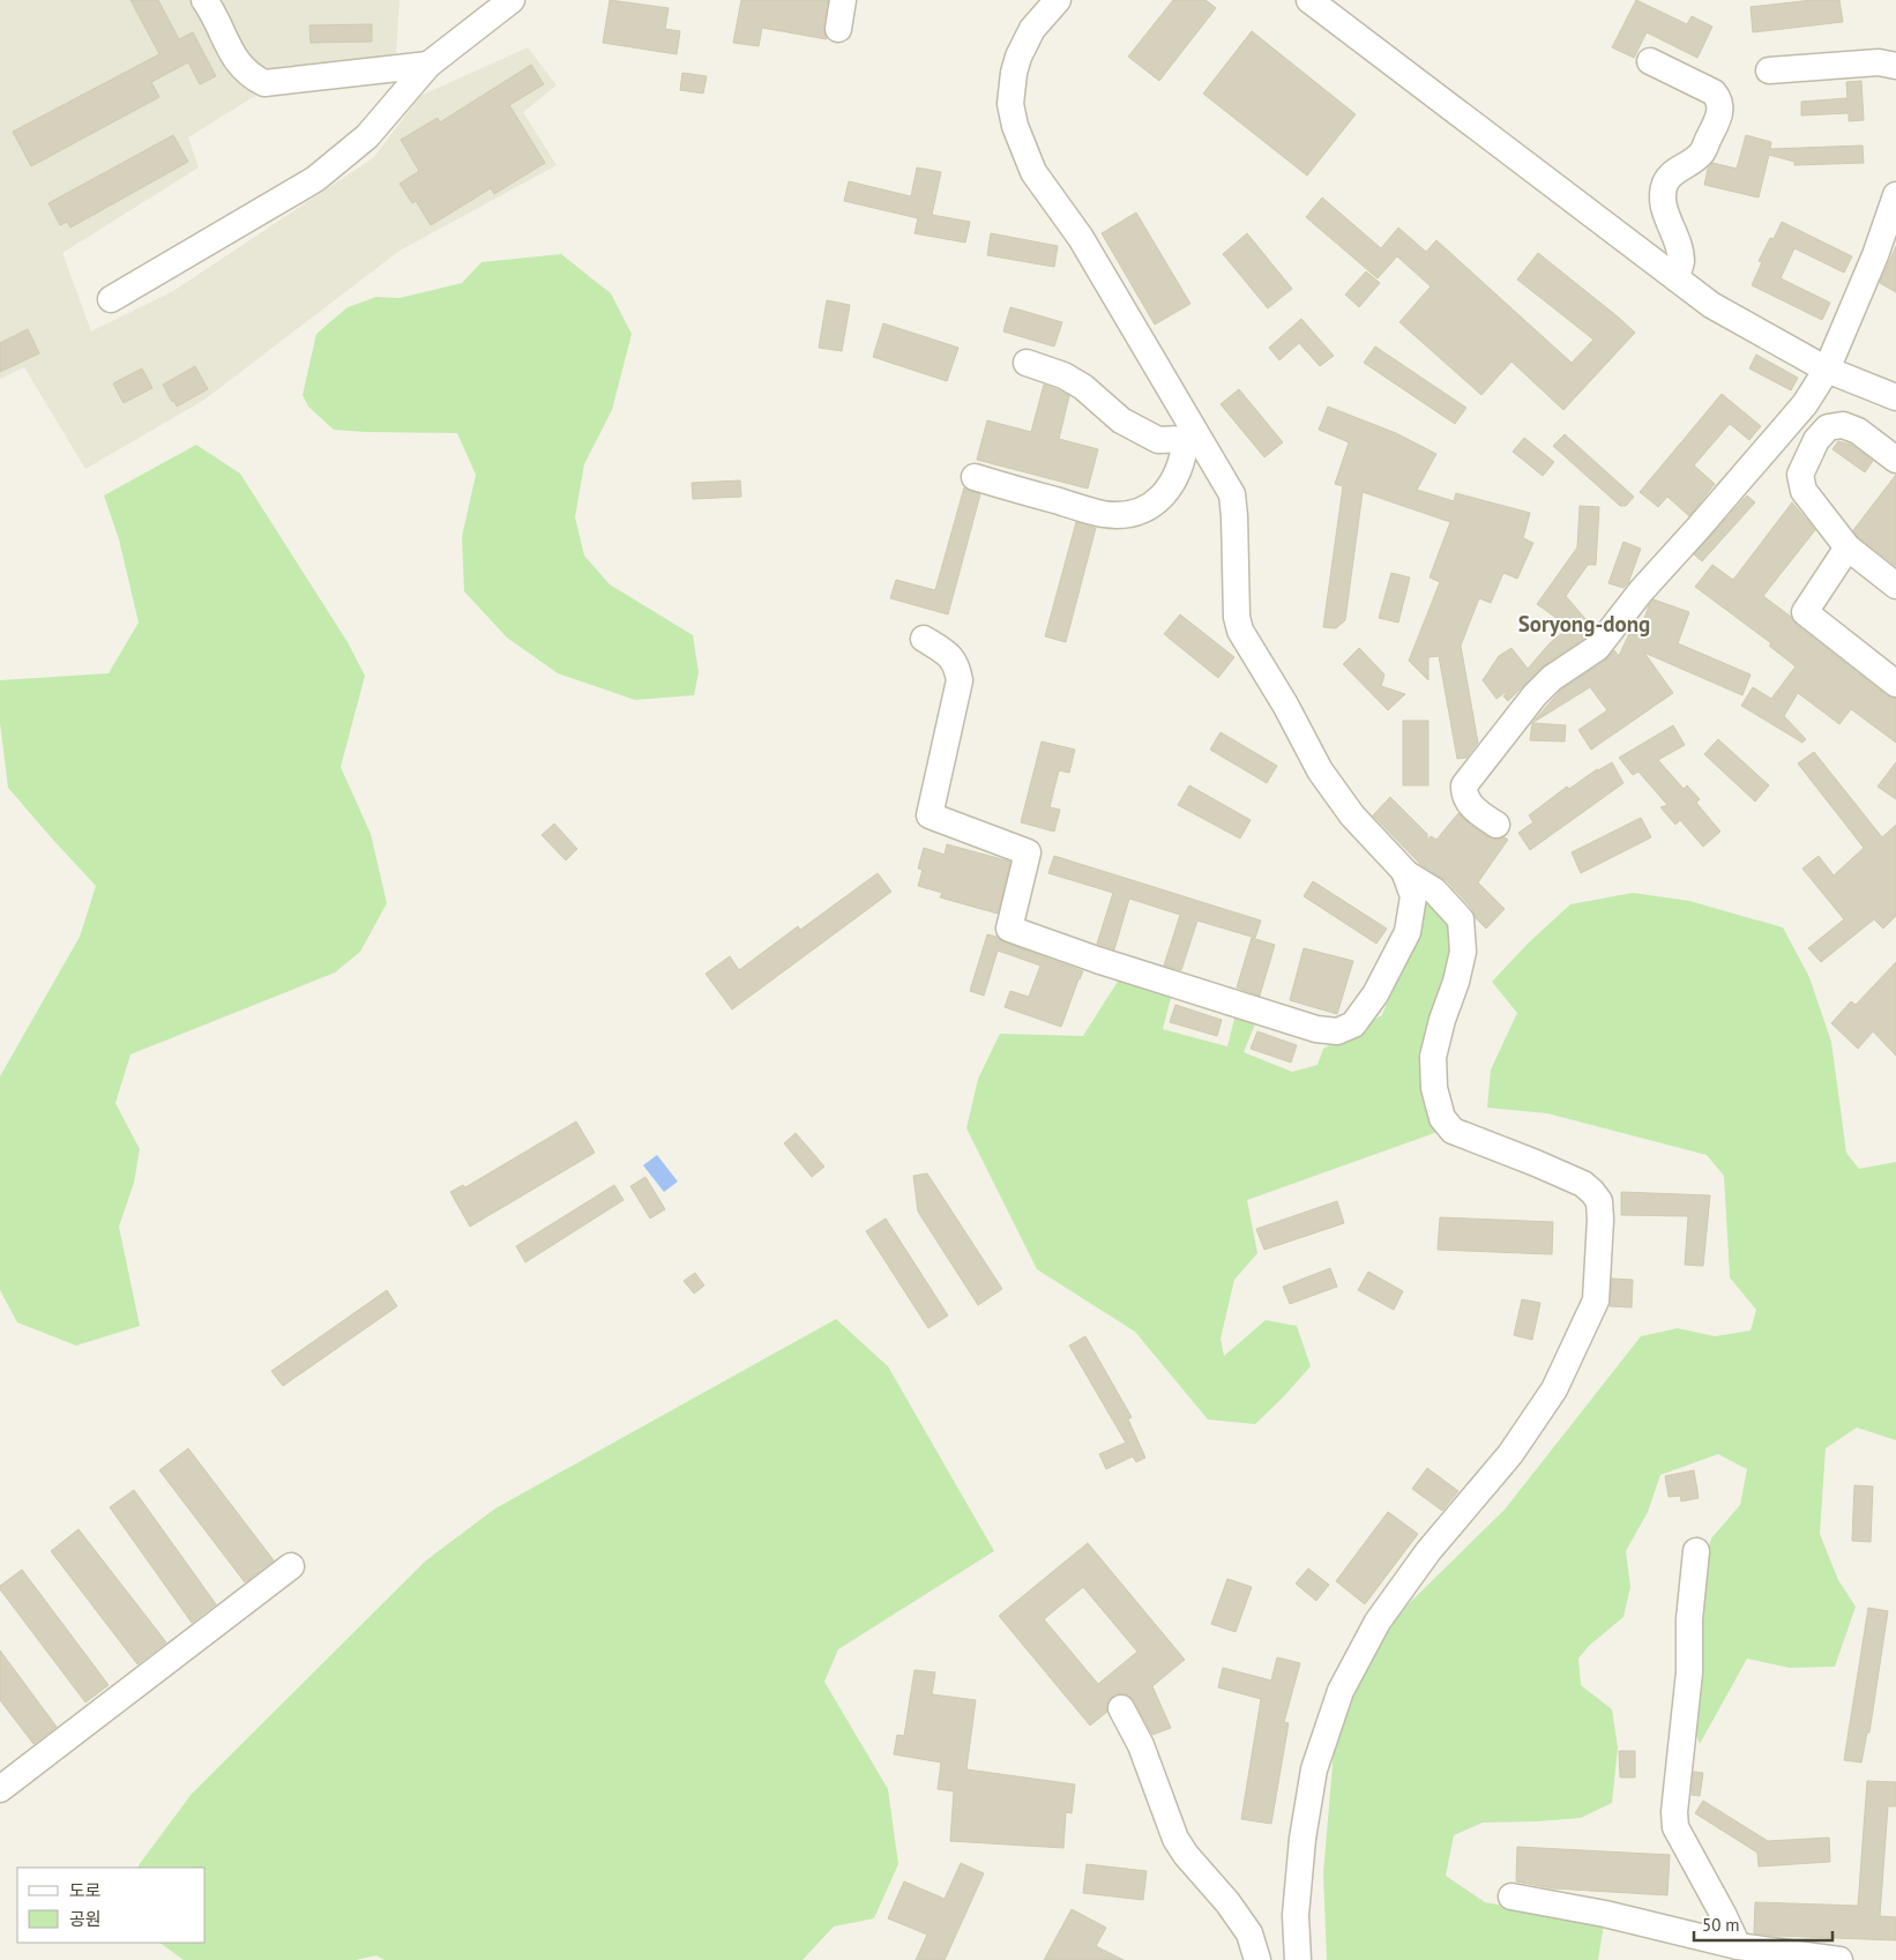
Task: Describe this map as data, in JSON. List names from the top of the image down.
{
  "districts": ["Soryong-dong"],
  "legend": ["도로", "공원"],
  "scale_bar": "50 m"
}
